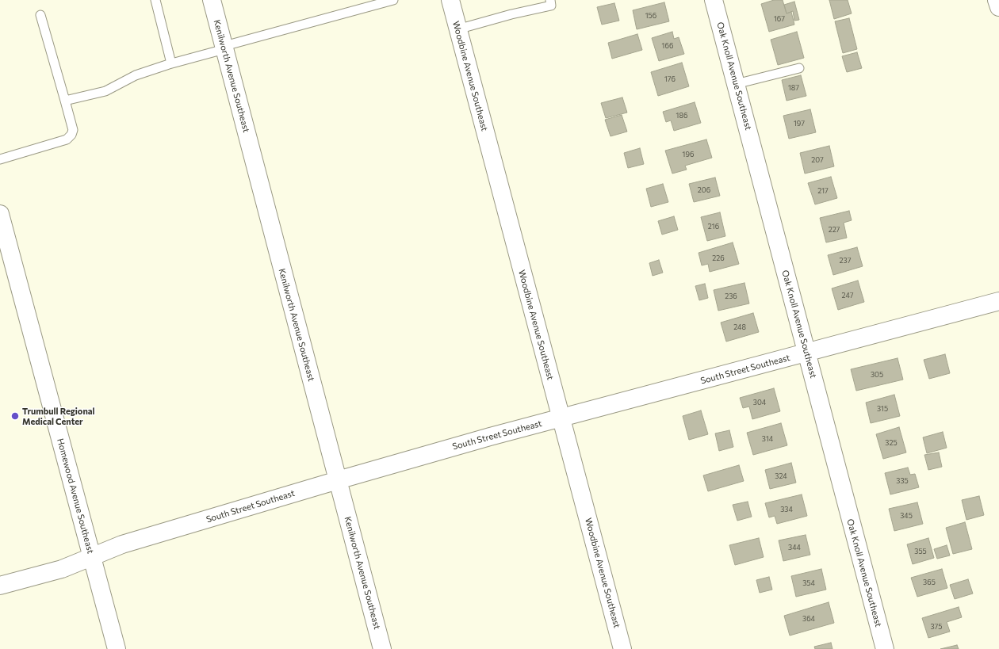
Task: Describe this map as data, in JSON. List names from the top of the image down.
{
  "streets": {
    "street": [
      "Kenilworth Avenue Southeast",
      "Woodbine Avenue Southeast",
      "Oak Knoll Avenue Southeast",
      "South Street Southeast",
      "Homewood Avenue Southeast"
    ]
  },
  "crossings": [
    ["Kenilworth Avenue Southeast", "South Street Southeast"],
    ["Woodbine Avenue Southeast", "South Street Southeast"],
    ["Oak Knoll Avenue Southeast", "South Street Southeast"],
    ["South Street Southeast", "Homewood Avenue Southeast"]
  ],
  "places": ["Trumbull Regional Medical Center"],
  "house_numbers": [
    "156",
    "167",
    "166",
    "176",
    "187",
    "186",
    "197",
    "196",
    "207",
    "206",
    "217",
    "216",
    "227",
    "226",
    "237",
    "247",
    "236",
    "248",
    "305",
    "304",
    "315",
    "314",
    "325",
    "324",
    "335",
    "334",
    "345",
    "344",
    "355",
    "365",
    "354",
    "364",
    "375"
  ]
}
